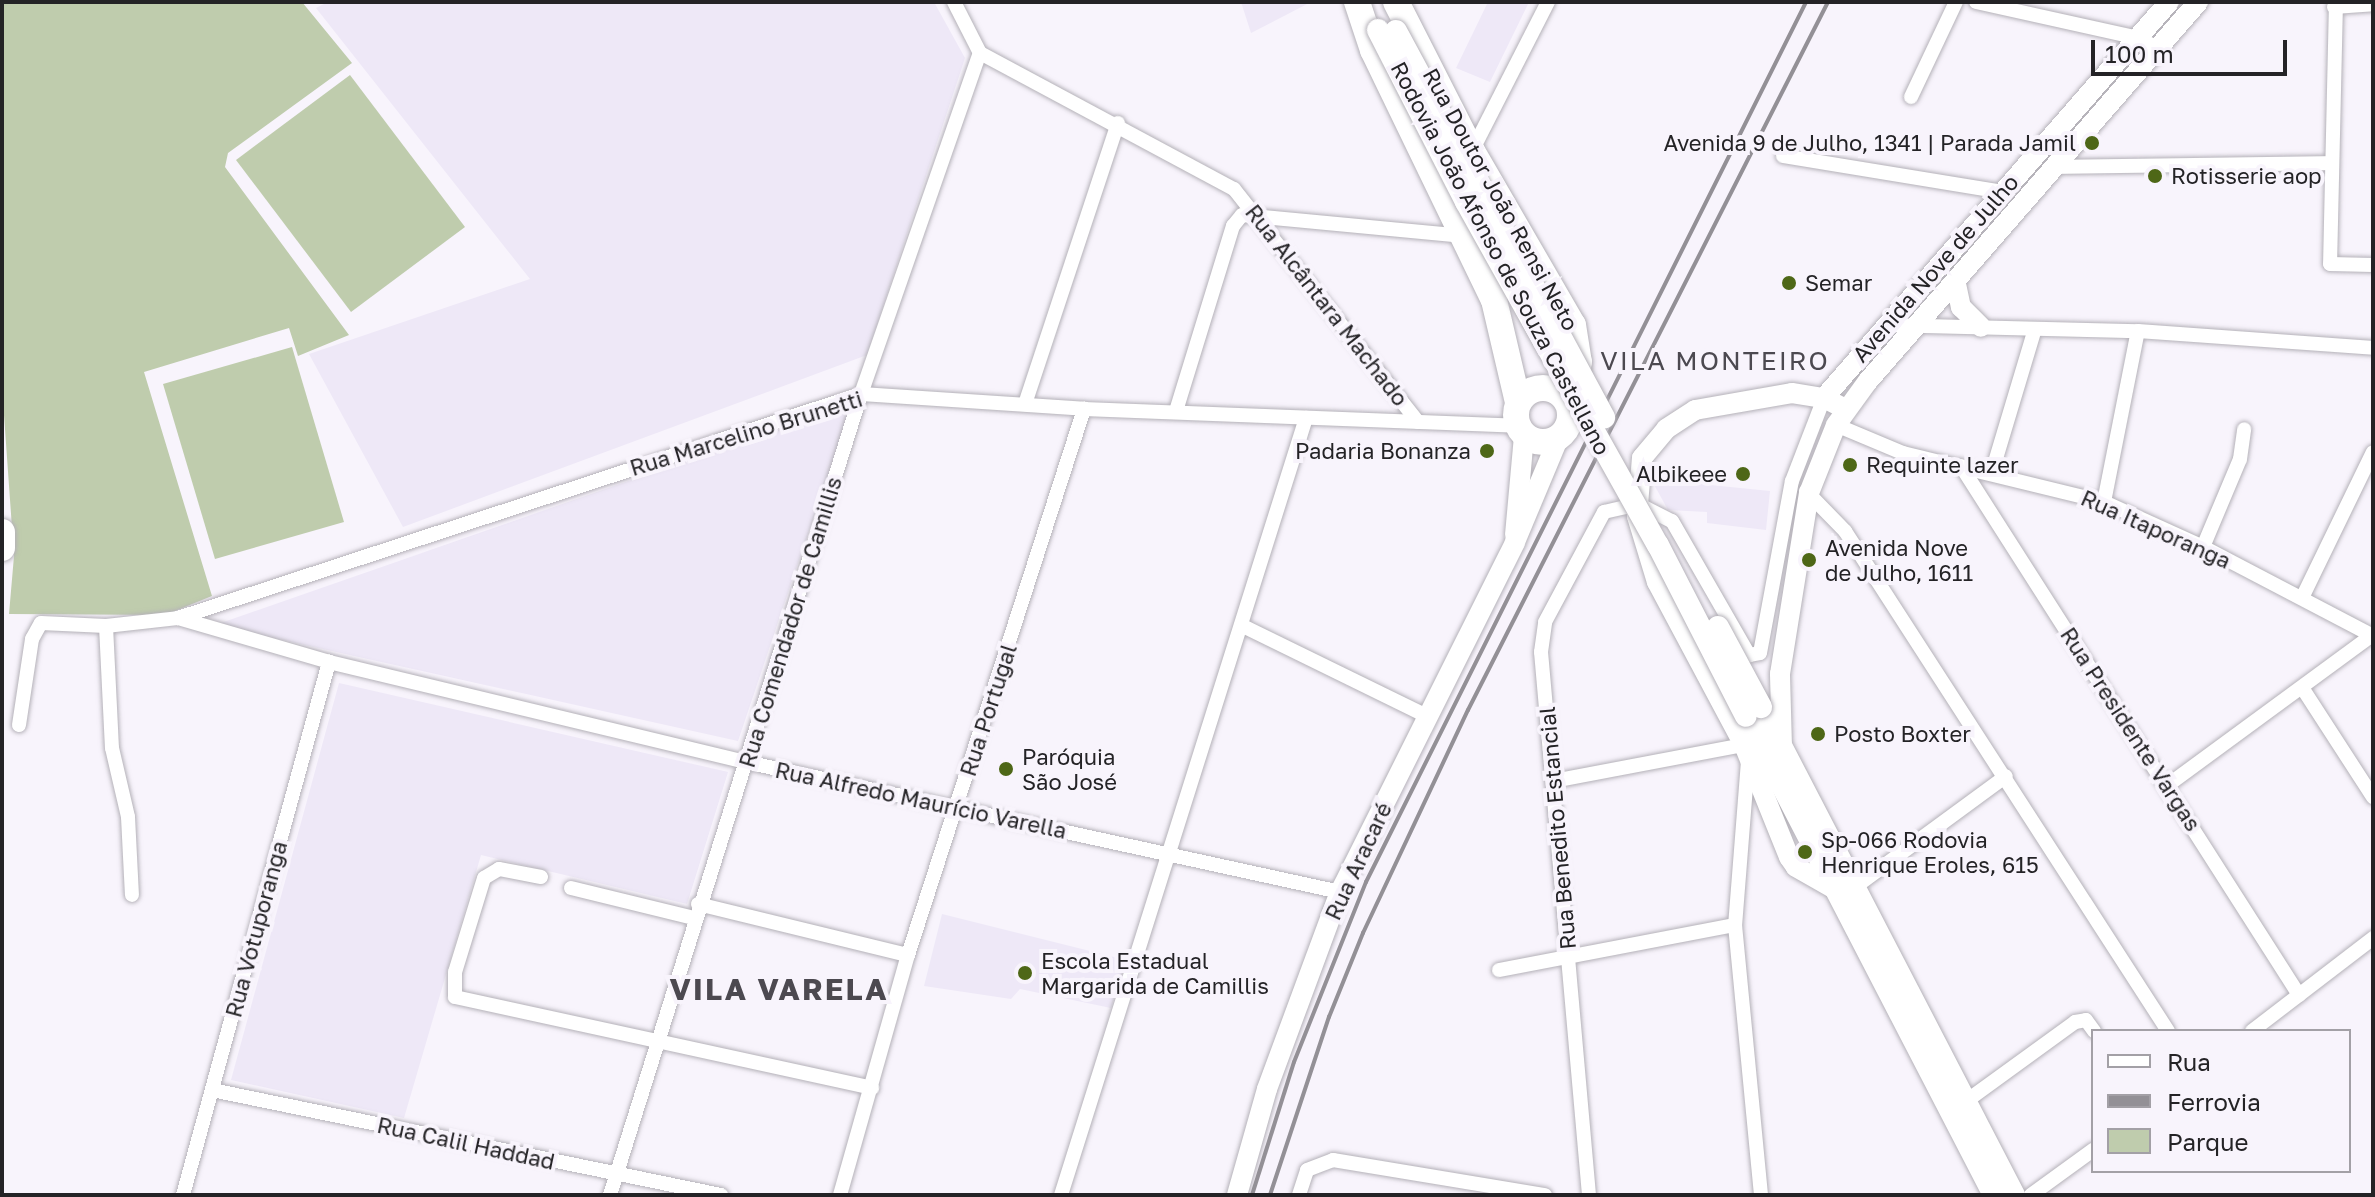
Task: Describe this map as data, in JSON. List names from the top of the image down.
{
  "streets": {
    "highway": ["Rua Doutor João Rensi Neto"],
    "main road": ["Rodovia João Afonso de Souza Castellano"],
    "street": [
      "Avenida Nove de Julho",
      "Rua Alcântara Machado",
      "Rua Marcelino Brunetti",
      "Rua Itaporanga",
      "Rua Comendador de Camillis",
      "Rua Portugal",
      "Rua Presidente Vargas",
      "Rua Alfredo Maurício Varella",
      "Rua Benedito Estancial",
      "Rua Aracaré",
      "Rua Votuporanga",
      "Rua Calil Haddad"
    ]
  },
  "crossings": [
    ["Rua Doutor João Rensi Neto", "Rua Marcelino Brunetti"],
    ["Rua Doutor João Rensi Neto", "Rua Aracaré"],
    ["Rodovia João Afonso de Souza Castellano", "Avenida Nove de Julho"],
    ["Avenida Nove de Julho", "Rua Itaporanga"],
    ["Avenida Nove de Julho", "Rua Benedito Estancial"],
    ["Rua Alcântara Machado", "Rua Marcelino Brunetti"],
    ["Rua Alcântara Machado", "Rua Comendador de Camillis"],
    ["Rua Marcelino Brunetti", "Rua Comendador de Camillis"],
    ["Rua Marcelino Brunetti", "Rua Portugal"],
    ["Rua Marcelino Brunetti", "Rua Alfredo Maurício Varella"],
    ["Rua Marcelino Brunetti", "Rua Aracaré"],
    ["Rua Itaporanga", "Rua Presidente Vargas"],
    ["Rua Comendador de Camillis", "Rua Alfredo Maurício Varella"],
    ["Rua Comendador de Camillis", "Rua Calil Haddad"],
    ["Rua Portugal", "Rua Alfredo Maurício Varella"],
    ["Rua Alfredo Maurício Varella", "Rua Aracaré"],
    ["Rua Alfredo Maurício Varella", "Rua Votuporanga"],
    ["Rua Votuporanga", "Rua Calil Haddad"]
  ],
  "districts": ["VILA MONTEIRO", "VILA VARELA"],
  "places": [
    "Avenida 9 de Julho, 1341 | Parada Jamil",
    "Rotisserie aop",
    "Semar",
    "Padaria Bonanza",
    "Requinte lazer",
    "Albikeee",
    "Avenida Nove de Julho, 1611",
    "Posto Boxter",
    "Paróquia São José",
    "Sp-066 Rodovia Henrique Eroles, 615",
    "Escola Estadual Margarida de Camillis"
  ],
  "legend": ["Rua", "Ferrovia", "Parque"],
  "scale_bar": "100 m"
}
